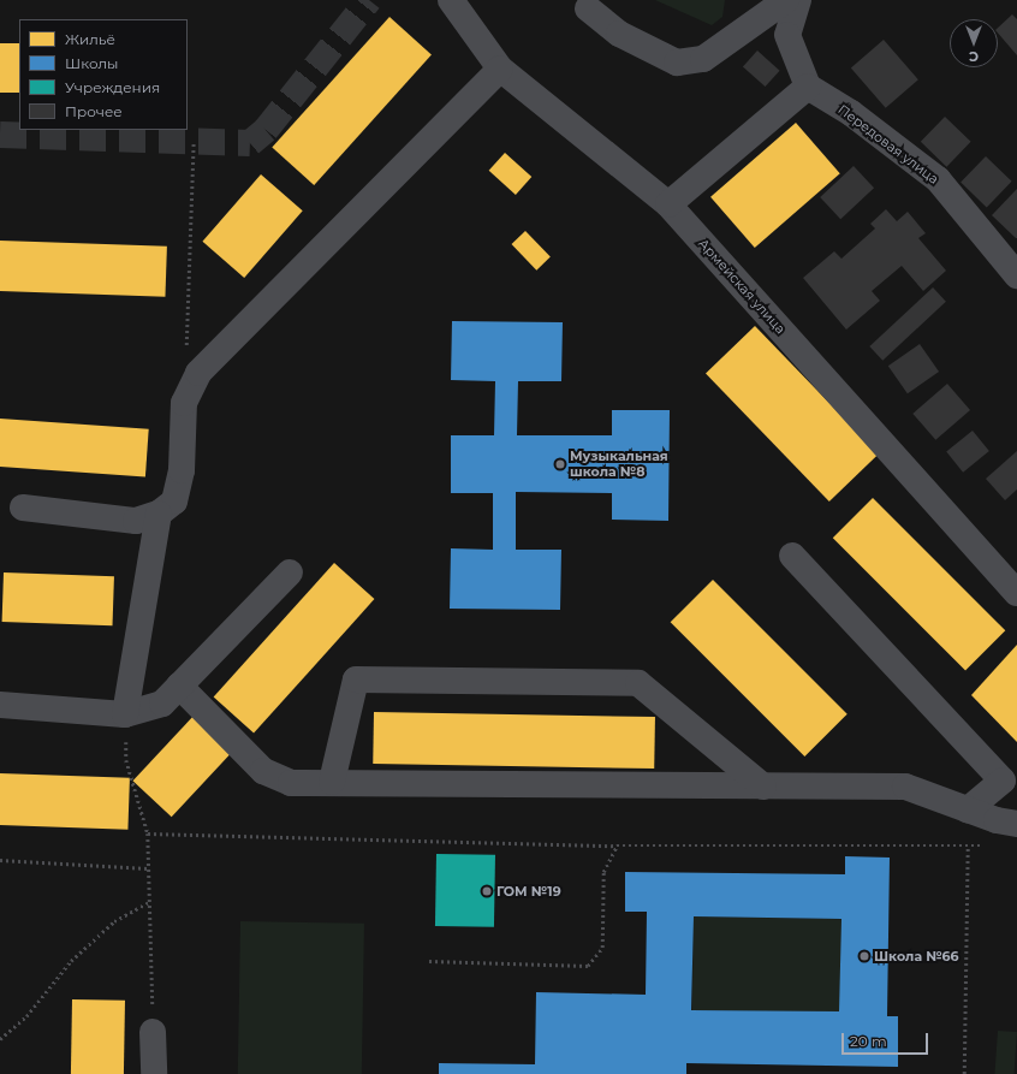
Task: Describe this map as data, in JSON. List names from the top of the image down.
{
  "streets": {
    "street": ["Передовая улица", "Армейская улица"]
  },
  "places": ["Музыкальная школа №8", "ГОМ №19", "Школа №66"],
  "legend": [
    "Жильё",
    "Школы",
    "Учреждения",
    "Прочее"
  ],
  "scale_bar": "20 m",
  "north": "bottom"
}
